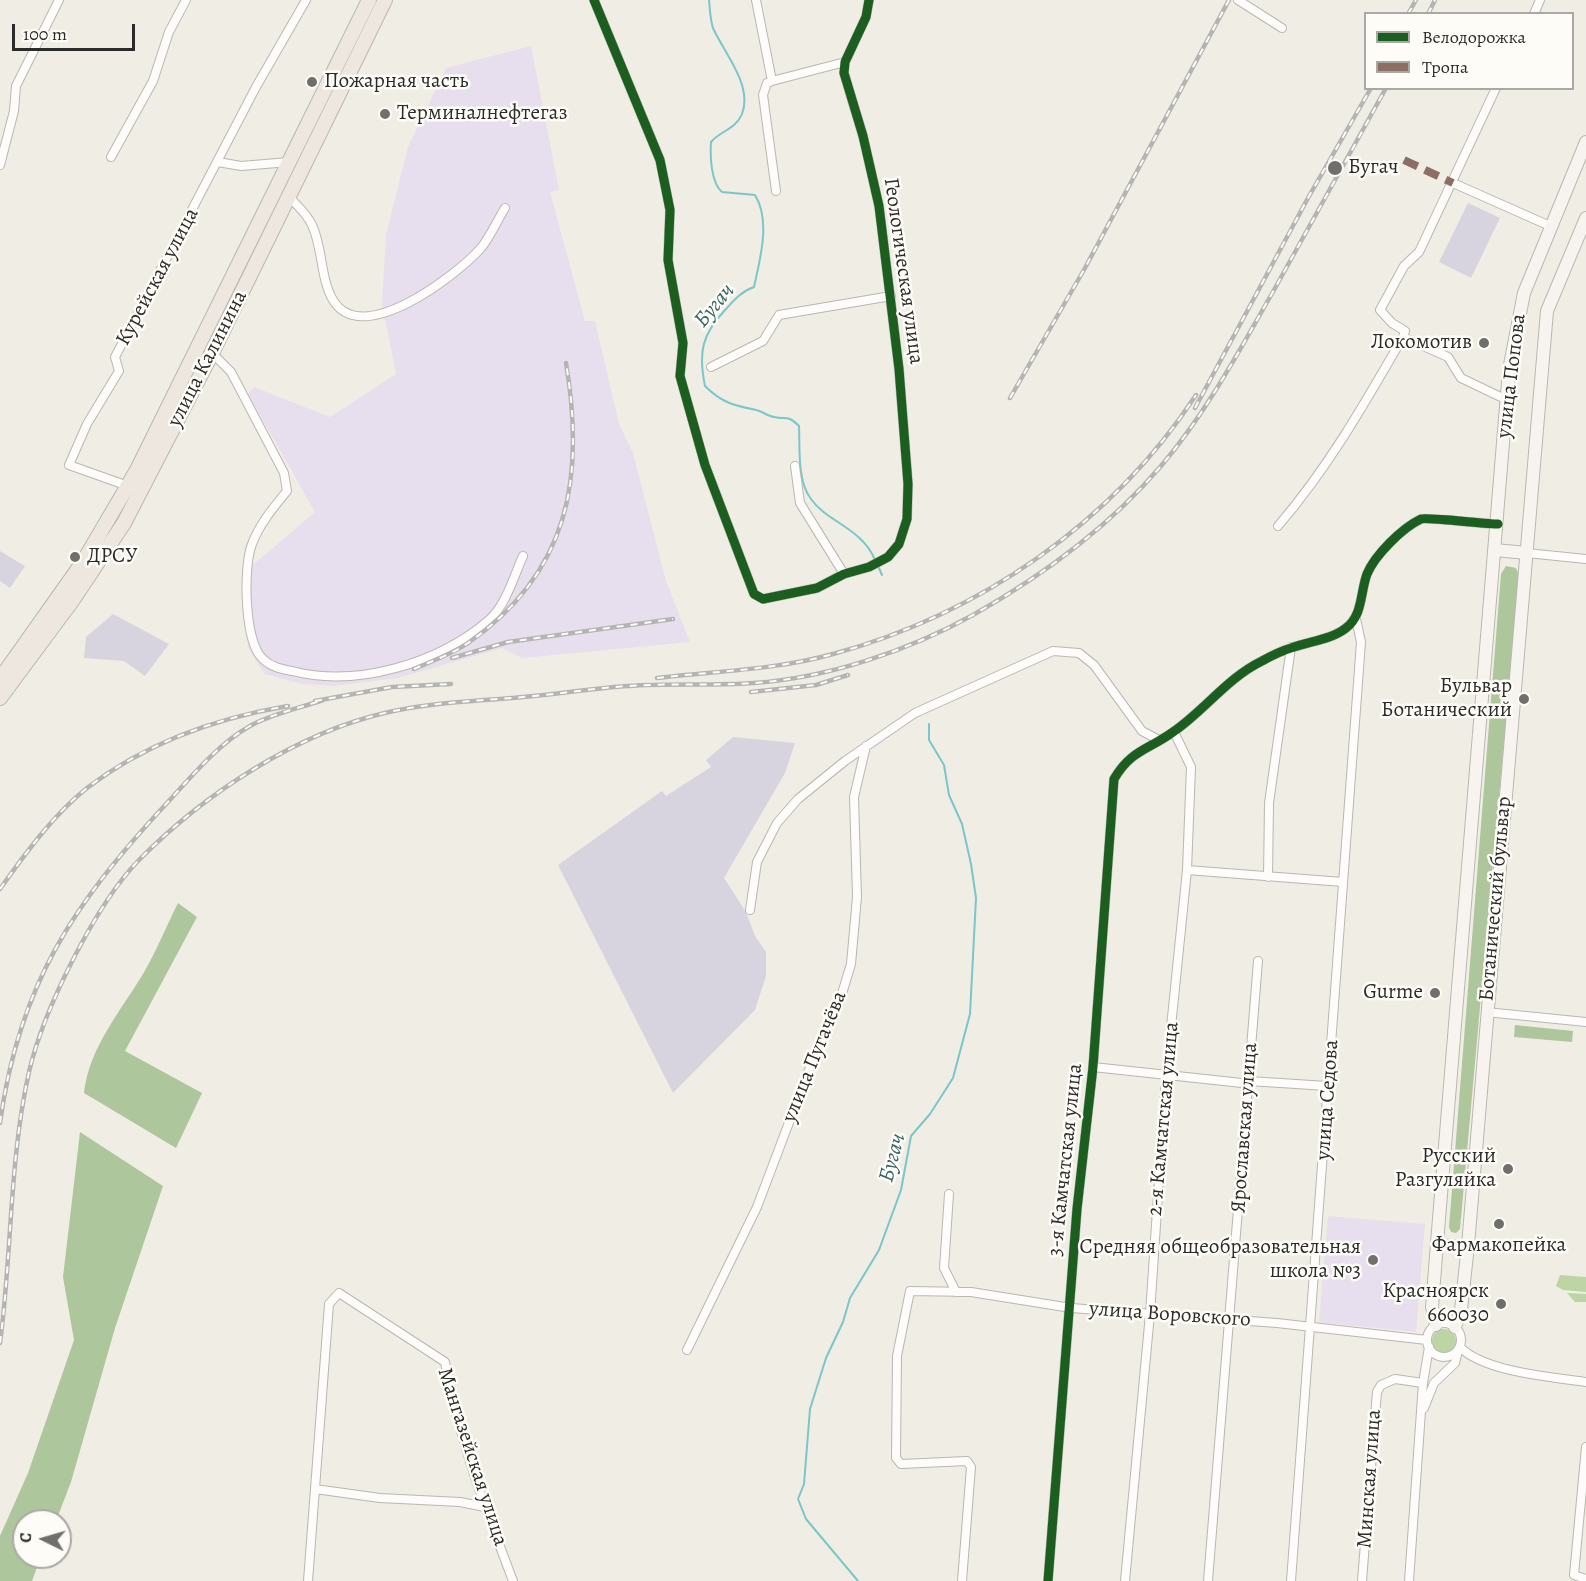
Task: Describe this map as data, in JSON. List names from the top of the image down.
{
  "streets": {
    "main road": ["улица Калинина"],
    "street": [
      "Геологическая улица",
      "Курейская улица",
      "улица Попова",
      "Ботанический бульвар",
      "улица Пугачёва",
      "улица Седова",
      "2-я Камчатская улица",
      "Ярославская улица",
      "3-я Камчатская улица",
      "улица Воровского",
      "Мангазейская улица",
      "Минская улица"
    ]
  },
  "crossings": [
    ["Курейская улица", "улица Калинина"],
    ["улица Попова", "Ботанический бульвар"],
    ["Ботанический бульвар", "улица Воровского"],
    ["улица Седова", "3-я Камчатская улица"],
    ["улица Седова", "улица Воровского"],
    ["2-я Камчатская улица", "3-я Камчатская улица"],
    ["2-я Камчатская улица", "улица Воровского"],
    ["Ярославская улица", "улица Воровского"],
    ["3-я Камчатская улица", "улица Воровского"]
  ],
  "water": ["Бугач"],
  "places": [
    "Пожарная часть",
    "Терминалнефтегаз",
    "Бугач",
    "Локомотив",
    "ДРСУ",
    "Бульвар Ботанический",
    "Gurme",
    "Русский Разгуляйка",
    "Фармакопейка",
    "Средняя общеобразовательная школа №3",
    "Красноярск 660030"
  ],
  "legend": ["Велодорожка", "Тропа"],
  "scale_bar": "100 m",
  "north": "left"
}
